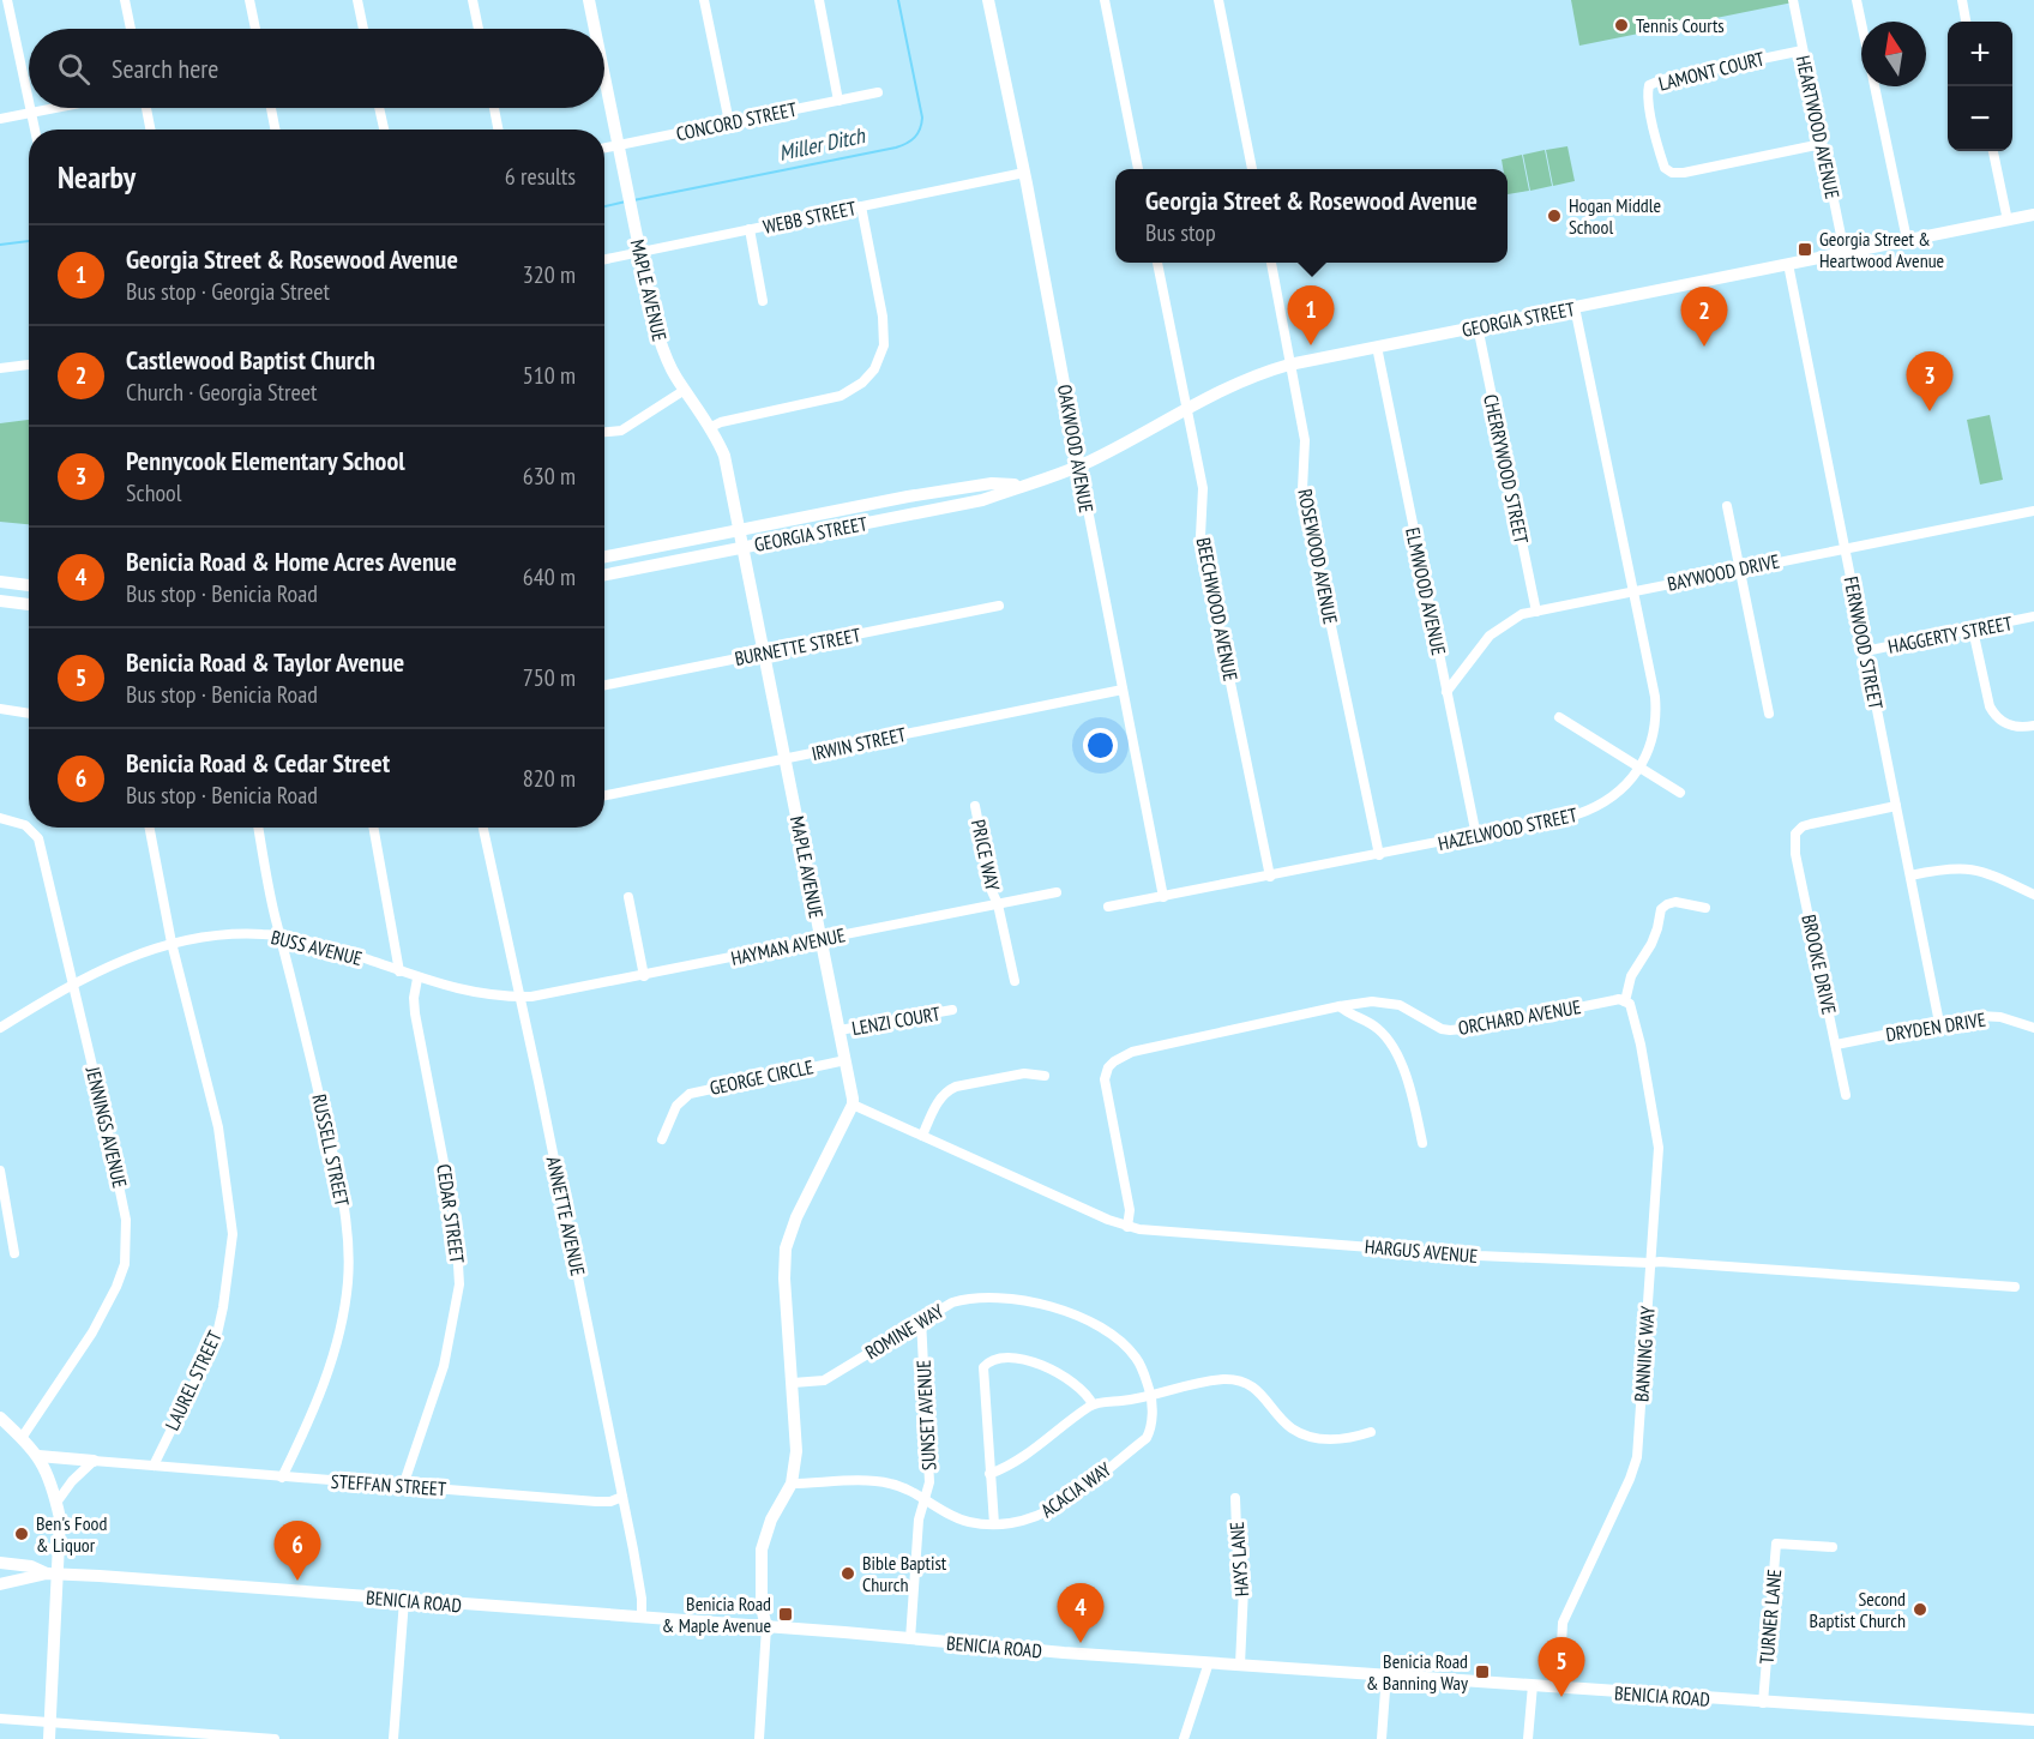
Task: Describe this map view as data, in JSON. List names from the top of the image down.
{
  "streets": {
    "main road": [
      "MAPLE AVENUE",
      "GEORGIA STREET",
      "OAKWOOD AVENUE",
      "BENICIA ROAD"
    ],
    "street": [
      "LAMONT COURT",
      "CONCORD STREET",
      "HEARTWOOD AVENUE",
      "WEBB STREET",
      "CHERRYWOOD STREET",
      "ROSEWOOD AVENUE",
      "BAYWOOD DRIVE",
      "ELMWOOD AVENUE",
      "BEECHWOOD AVENUE",
      "HAGGERTY STREET",
      "FERNWOOD STREET",
      "BURNETTE STREET",
      "IRWIN STREET",
      "HAZELWOOD STREET",
      "PRICE WAY",
      "HAYMAN AVENUE",
      "BUSS AVENUE",
      "BROOKE DRIVE",
      "ORCHARD AVENUE",
      "LENZI COURT",
      "DRYDEN DRIVE",
      "GEORGE CIRCLE",
      "JENNINGS AVENUE",
      "RUSSELL STREET",
      "CEDAR STREET",
      "ANNETTE AVENUE",
      "HARGUS AVENUE",
      "ROMINE WAY",
      "BANNING WAY",
      "LAUREL STREET",
      "SUNSET AVENUE",
      "STEFFAN STREET",
      "ACACIA WAY",
      "HAYS LANE",
      "TURNER LANE"
    ]
  },
  "crossings": [
    ["LAMONT COURT", "HEARTWOOD AVENUE"],
    ["CONCORD STREET", "MAPLE AVENUE"],
    ["HEARTWOOD AVENUE", "GEORGIA STREET"],
    ["WEBB STREET", "MAPLE AVENUE"],
    ["WEBB STREET", "OAKWOOD AVENUE"],
    ["MAPLE AVENUE", "GEORGIA STREET"],
    ["MAPLE AVENUE", "BURNETTE STREET"],
    ["MAPLE AVENUE", "IRWIN STREET"],
    ["MAPLE AVENUE", "HAYMAN AVENUE"],
    ["MAPLE AVENUE", "LENZI COURT"],
    ["MAPLE AVENUE", "GEORGE CIRCLE"],
    ["MAPLE AVENUE", "HARGUS AVENUE"],
    ["GEORGIA STREET", "OAKWOOD AVENUE"],
    ["GEORGIA STREET", "CHERRYWOOD STREET"],
    ["GEORGIA STREET", "ROSEWOOD AVENUE"],
    ["GEORGIA STREET", "ELMWOOD AVENUE"],
    ["GEORGIA STREET", "BEECHWOOD AVENUE"],
    ["GEORGIA STREET", "FERNWOOD STREET"],
    ["GEORGIA STREET", "HAZELWOOD STREET"],
    ["OAKWOOD AVENUE", "IRWIN STREET"],
    ["OAKWOOD AVENUE", "HAZELWOOD STREET"],
    ["CHERRYWOOD STREET", "BAYWOOD DRIVE"],
    ["CHERRYWOOD STREET", "ELMWOOD AVENUE"],
    ["CHERRYWOOD STREET", "HAZELWOOD STREET"],
    ["ROSEWOOD AVENUE", "HAZELWOOD STREET"],
    ["BAYWOOD DRIVE", "ELMWOOD AVENUE"],
    ["BAYWOOD DRIVE", "FERNWOOD STREET"],
    ["BAYWOOD DRIVE", "HAZELWOOD STREET"],
    ["ELMWOOD AVENUE", "HAZELWOOD STREET"],
    ["BEECHWOOD AVENUE", "HAZELWOOD STREET"],
    ["HAGGERTY STREET", "FERNWOOD STREET"],
    ["FERNWOOD STREET", "BROOKE DRIVE"],
    ["FERNWOOD STREET", "DRYDEN DRIVE"],
    ["PRICE WAY", "HAYMAN AVENUE"],
    ["HAYMAN AVENUE", "BUSS AVENUE"],
    ["HAYMAN AVENUE", "ANNETTE AVENUE"],
    ["BUSS AVENUE", "JENNINGS AVENUE"],
    ["BUSS AVENUE", "RUSSELL STREET"],
    ["BUSS AVENUE", "CEDAR STREET"],
    ["BUSS AVENUE", "ANNETTE AVENUE"],
    ["BUSS AVENUE", "LAUREL STREET"],
    ["BROOKE DRIVE", "DRYDEN DRIVE"],
    ["ORCHARD AVENUE", "HARGUS AVENUE"],
    ["ORCHARD AVENUE", "BANNING WAY"],
    ["RUSSELL STREET", "STEFFAN STREET"],
    ["CEDAR STREET", "STEFFAN STREET"],
    ["ANNETTE AVENUE", "STEFFAN STREET"],
    ["ANNETTE AVENUE", "BENICIA ROAD"],
    ["HARGUS AVENUE", "BANNING WAY"],
    ["ROMINE WAY", "SUNSET AVENUE"],
    ["ROMINE WAY", "ACACIA WAY"],
    ["BANNING WAY", "BENICIA ROAD"],
    ["LAUREL STREET", "STEFFAN STREET"],
    ["SUNSET AVENUE", "ACACIA WAY"],
    ["SUNSET AVENUE", "BENICIA ROAD"],
    ["HAYS LANE", "BENICIA ROAD"],
    ["BENICIA ROAD", "TURNER LANE"]
  ],
  "water": ["Miller Ditch"],
  "places": {
    "other": [
      "Tennis Courts",
      "Hogan Middle School",
      "Ben's Food & Liquor",
      "Bible Baptist Church",
      "Second Baptist Church"
    ],
    "transit": ["Georgia Street & Heartwood Avenue", "Benicia Road & Maple Avenue", "Benicia Road & Banning Way"]
  },
  "north": "top",
  "page": {
    "map_buttons": ["+", "−"],
    "search": "Search here",
    "heading": ["Nearby", "6 results"],
    "popup": ["Georgia Street & Rosewood Avenue", "Bus stop"],
    "list": [
      {
        "mark": "1",
        "name": "Georgia Street & Rosewood Avenue",
        "note": "Bus stop · Georgia Street",
        "value": "320 m"
      },
      {
        "mark": "2",
        "name": "Castlewood Baptist Church",
        "note": "Church · Georgia Street",
        "value": "510 m"
      },
      {
        "mark": "3",
        "name": "Pennycook Elementary School",
        "note": "School",
        "value": "630 m"
      },
      {
        "mark": "4",
        "name": "Benicia Road & Home Acres Avenue",
        "note": "Bus stop · Benicia Road",
        "value": "640 m"
      },
      {
        "mark": "5",
        "name": "Benicia Road & Taylor Avenue",
        "note": "Bus stop · Benicia Road",
        "value": "750 m"
      },
      {
        "mark": "6",
        "name": "Benicia Road & Cedar Street",
        "note": "Bus stop · Benicia Road",
        "value": "820 m"
      }
    ],
    "pins": [
      "1",
      "2",
      "3",
      "6",
      "4",
      "5"
    ]
  }
}
